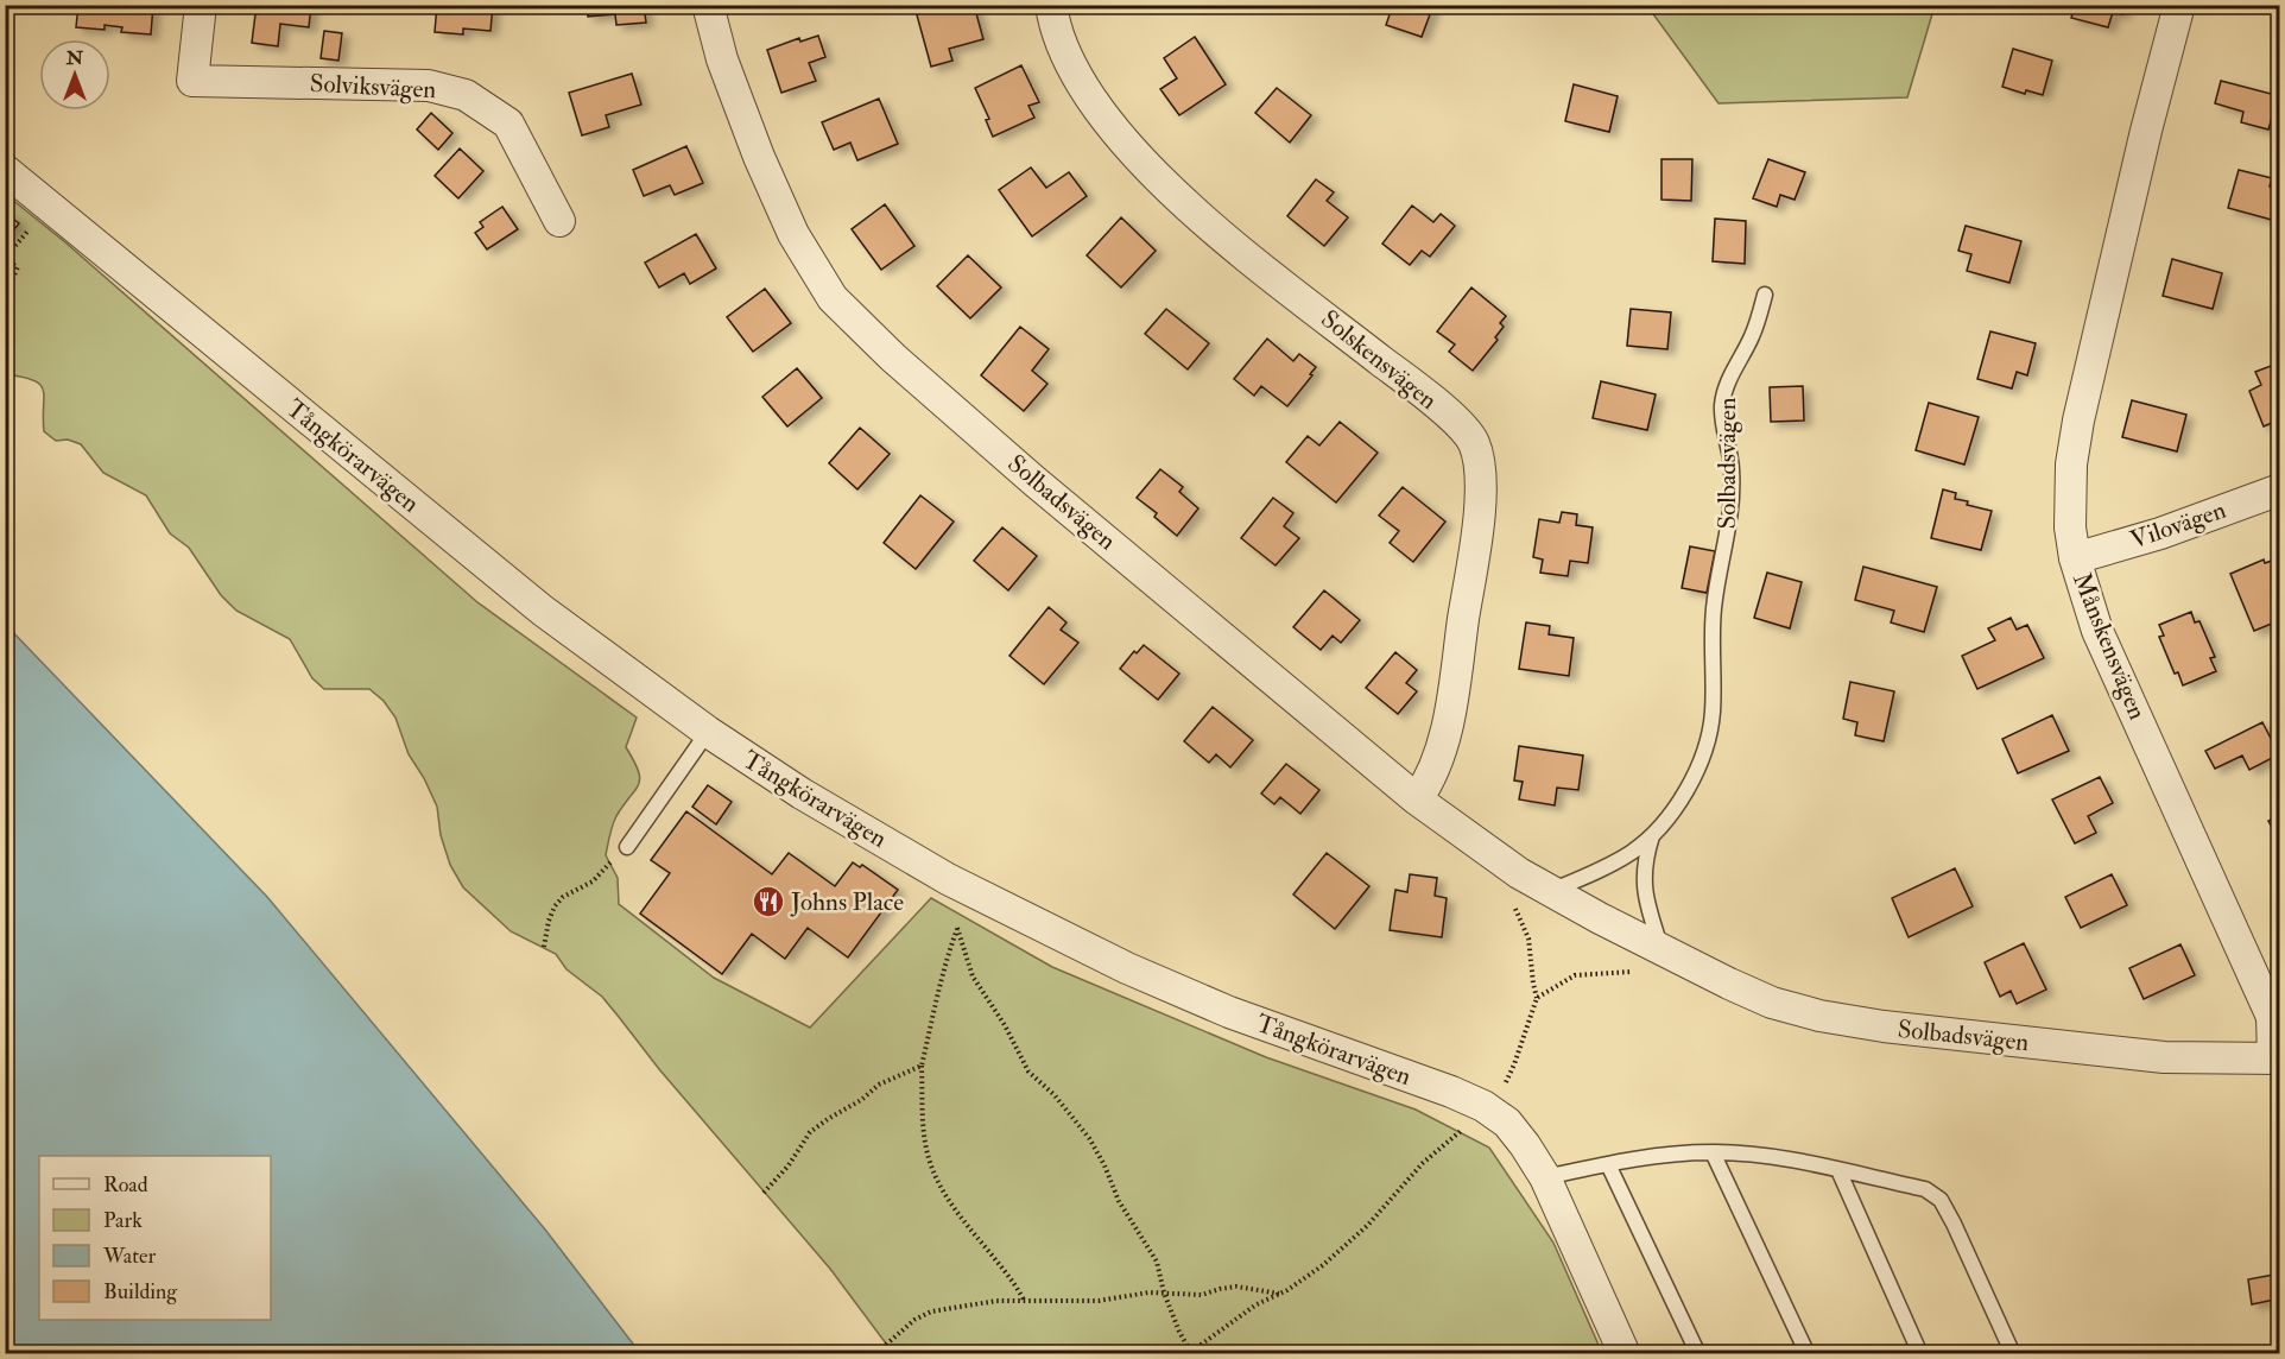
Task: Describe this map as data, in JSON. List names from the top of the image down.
{
  "streets": {
    "street": [
      "Solviksvägen",
      "Solskensvägen",
      "Tångkörarvägen",
      "Solbadsvägen",
      "Vilovägen",
      "Månskensvägen"
    ]
  },
  "crossings": [
    ["Solskensvägen", "Solbadsvägen"],
    ["Solbadsvägen", "Månskensvägen"],
    ["Vilovägen", "Månskensvägen"]
  ],
  "places": {
    "restaurant": ["Johns Place"]
  },
  "legend": [
    "Road",
    "Park",
    "Water",
    "Building"
  ],
  "north": "top"
}
